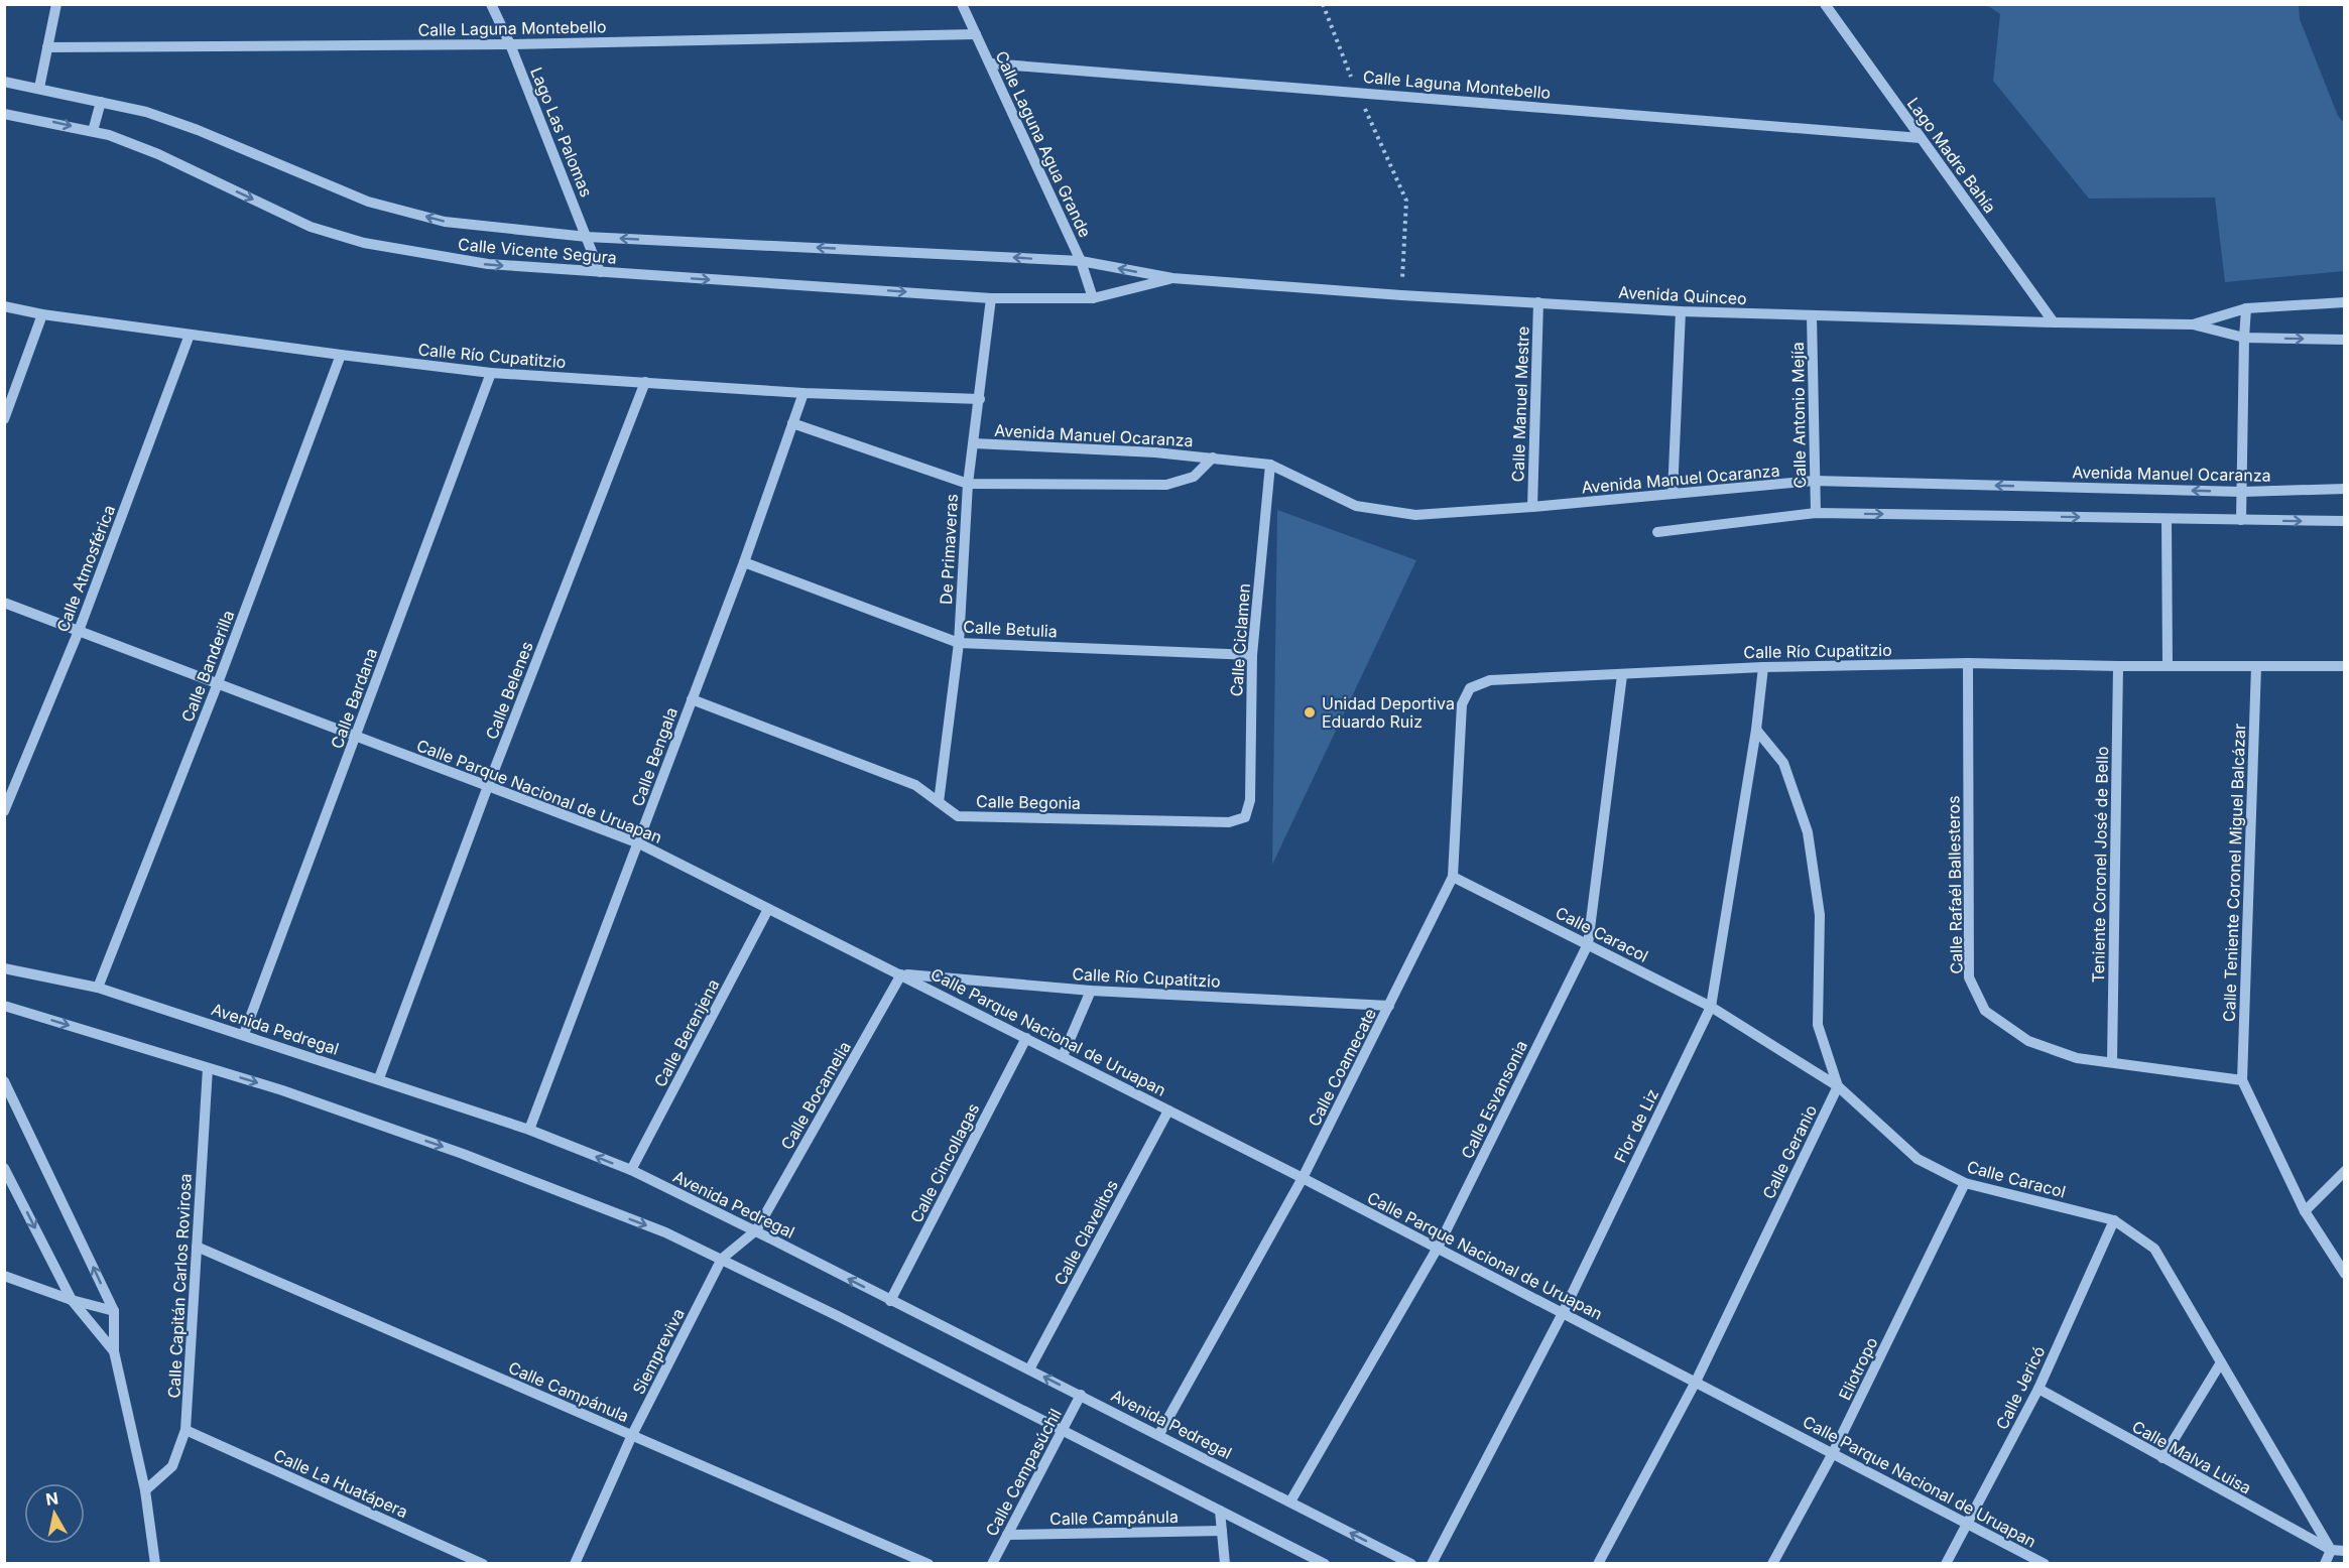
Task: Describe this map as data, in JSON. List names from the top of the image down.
{
  "streets": {
    "street": [
      "Calle Laguna Montebello",
      "Lago Las Palomas",
      "Calle Laguna Agua Grande",
      "Lago Madre Bahía",
      "Calle Vicente Segura",
      "Avenida Quinceo",
      "Calle Río Cupatitzio",
      "Calle Manuel Mestre",
      "Calle Antonio Mejía",
      "Avenida Manuel Ocaranza",
      "De Primaveras",
      "Calle Atmosférica",
      "Calle Betulia",
      "Calle Ciclamen",
      "Calle Banderilla",
      "Calle Belenes",
      "Calle Bardana",
      "Calle Bengala",
      "Calle Parque Nacional de Uruapan",
      "Calle Begonia",
      "Teniente Coronel José de Bello",
      "Calle Teniente Coronel Miguel Balcázar",
      "Calle Rafaél Ballesteros",
      "Calle Caracol",
      "Avenida Pedregal",
      "Calle Berenjena",
      "Calle Coamecate",
      "Calle Bocamelia",
      "Calle Esvansonia",
      "Flor de Liz",
      "Calle Geranio",
      "Calle Cincollagas",
      "Calle Clavelitos",
      "Calle Capitán Carlos Rovirosa",
      "Siempreviva",
      "Eliotropo",
      "Calle Jericó",
      "Calle Campánula",
      "Calle Malva Luisa",
      "Calle Cempasúchil",
      "Calle La Huatápera"
    ]
  },
  "crossings": [
    ["Calle Laguna Montebello", "Lago Las Palomas"],
    ["Calle Laguna Montebello", "Calle Laguna Agua Grande"],
    ["Calle Laguna Montebello", "Lago Madre Bahía"],
    ["Lago Las Palomas", "Calle Vicente Segura"],
    ["Calle Laguna Agua Grande", "Calle Vicente Segura"],
    ["Calle Laguna Agua Grande", "Avenida Quinceo"],
    ["Lago Madre Bahía", "Avenida Quinceo"],
    ["Calle Vicente Segura", "Avenida Quinceo"],
    ["Calle Vicente Segura", "De Primaveras"],
    ["Avenida Quinceo", "Calle Manuel Mestre"],
    ["Avenida Quinceo", "Calle Antonio Mejía"],
    ["Calle Río Cupatitzio", "De Primaveras"],
    ["Calle Río Cupatitzio", "Calle Atmosférica"],
    ["Calle Río Cupatitzio", "Calle Banderilla"],
    ["Calle Río Cupatitzio", "Calle Belenes"],
    ["Calle Río Cupatitzio", "Calle Bardana"],
    ["Calle Río Cupatitzio", "Calle Bengala"],
    ["Calle Río Cupatitzio", "Calle Parque Nacional de Uruapan"],
    ["Calle Río Cupatitzio", "Teniente Coronel José de Bello"],
    ["Calle Río Cupatitzio", "Calle Teniente Coronel Miguel Balcázar"],
    ["Calle Río Cupatitzio", "Calle Rafaél Ballesteros"],
    ["Calle Río Cupatitzio", "Calle Coamecate"],
    ["Calle Río Cupatitzio", "Calle Bocamelia"],
    ["Calle Río Cupatitzio", "Calle Esvansonia"],
    ["Calle Río Cupatitzio", "Flor de Liz"],
    ["Calle Manuel Mestre", "Avenida Manuel Ocaranza"],
    ["Calle Antonio Mejía", "Avenida Manuel Ocaranza"],
    ["Avenida Manuel Ocaranza", "De Primaveras"],
    ["Avenida Manuel Ocaranza", "Calle Ciclamen"],
    ["Avenida Manuel Ocaranza", "Calle Bengala"],
    ["De Primaveras", "Calle Betulia"],
    ["De Primaveras", "Calle Begonia"],
    ["Calle Atmosférica", "Calle Parque Nacional de Uruapan"],
    ["Calle Betulia", "Calle Ciclamen"],
    ["Calle Betulia", "Calle Bengala"],
    ["Calle Ciclamen", "Calle Begonia"],
    ["Calle Banderilla", "Calle Parque Nacional de Uruapan"],
    ["Calle Banderilla", "Avenida Pedregal"],
    ["Calle Belenes", "Calle Parque Nacional de Uruapan"],
    ["Calle Belenes", "Avenida Pedregal"],
    ["Calle Bardana", "Calle Parque Nacional de Uruapan"],
    ["Calle Bardana", "Avenida Pedregal"],
    ["Calle Bengala", "Calle Parque Nacional de Uruapan"],
    ["Calle Bengala", "Calle Begonia"],
    ["Calle Bengala", "Avenida Pedregal"],
    ["Calle Parque Nacional de Uruapan", "Calle Berenjena"],
    ["Calle Parque Nacional de Uruapan", "Calle Coamecate"],
    ["Calle Parque Nacional de Uruapan", "Calle Bocamelia"],
    ["Calle Parque Nacional de Uruapan", "Calle Esvansonia"],
    ["Calle Parque Nacional de Uruapan", "Flor de Liz"],
    ["Calle Parque Nacional de Uruapan", "Calle Geranio"],
    ["Calle Parque Nacional de Uruapan", "Calle Cincollagas"],
    ["Calle Parque Nacional de Uruapan", "Calle Clavelitos"],
    ["Calle Parque Nacional de Uruapan", "Eliotropo"],
    ["Calle Parque Nacional de Uruapan", "Calle Jericó"],
    ["Teniente Coronel José de Bello", "Calle Rafaél Ballesteros"],
    ["Calle Teniente Coronel Miguel Balcázar", "Calle Rafaél Ballesteros"],
    ["Calle Caracol", "Calle Coamecate"],
    ["Calle Caracol", "Calle Esvansonia"],
    ["Calle Caracol", "Flor de Liz"],
    ["Calle Caracol", "Calle Geranio"],
    ["Calle Caracol", "Eliotropo"],
    ["Calle Caracol", "Calle Jericó"],
    ["Calle Caracol", "Calle Malva Luisa"],
    ["Avenida Pedregal", "Calle Berenjena"],
    ["Avenida Pedregal", "Calle Coamecate"],
    ["Avenida Pedregal", "Calle Bocamelia"],
    ["Avenida Pedregal", "Calle Esvansonia"],
    ["Avenida Pedregal", "Calle Cincollagas"],
    ["Avenida Pedregal", "Calle Clavelitos"],
    ["Avenida Pedregal", "Siempreviva"],
    ["Avenida Pedregal", "Calle Cempasúchil"],
    ["Calle Bocamelia", "Siempreviva"],
    ["Calle Capitán Carlos Rovirosa", "Calle Campánula"],
    ["Calle Capitán Carlos Rovirosa", "Calle La Huatápera"],
    ["Siempreviva", "Calle Campánula"],
    ["Calle Jericó", "Calle Malva Luisa"],
    ["Calle Campánula", "Calle Cempasúchil"]
  ],
  "places": ["Unidad Deportiva Eduardo Ruiz"],
  "north": "top"
}
